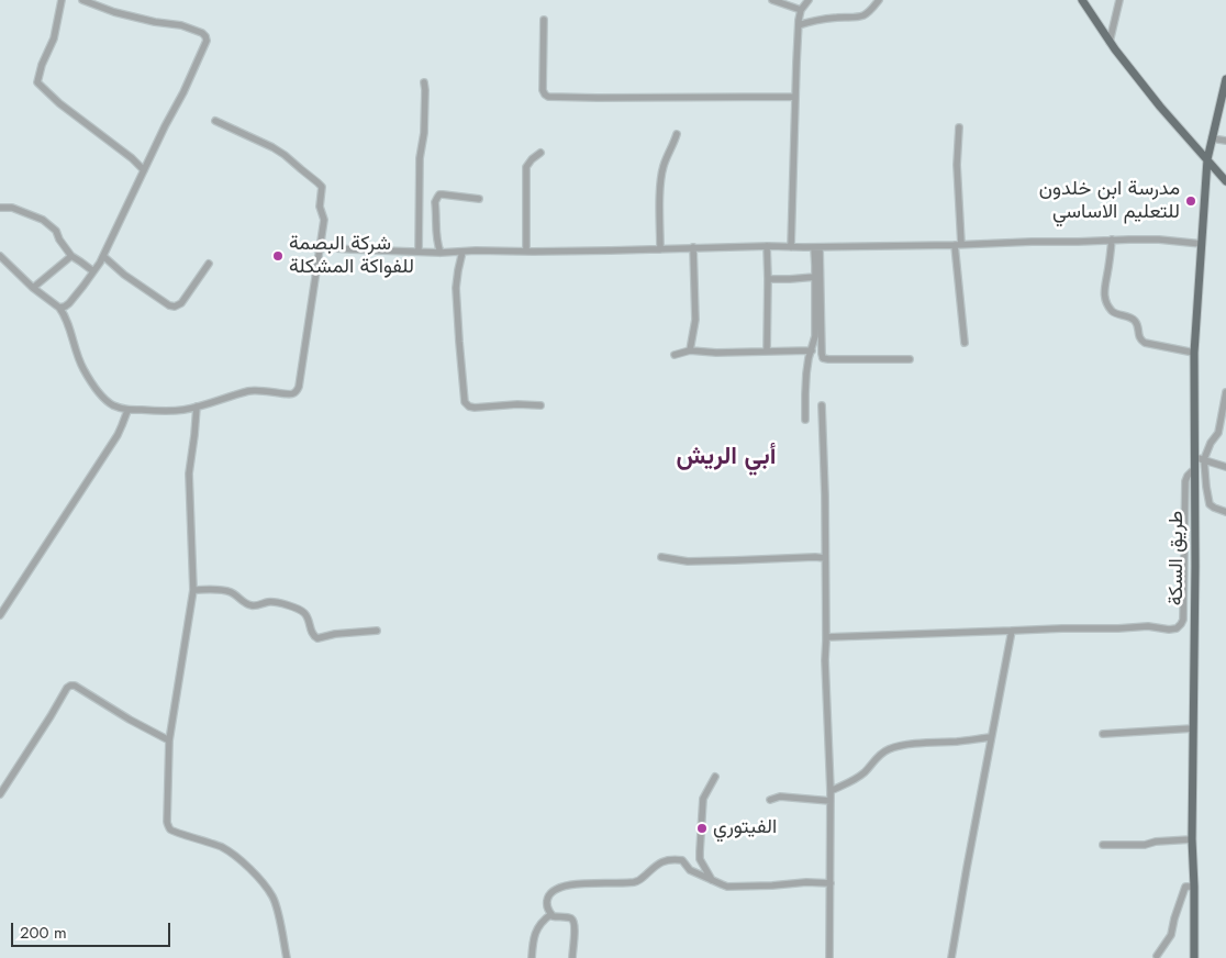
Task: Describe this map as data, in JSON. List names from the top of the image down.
{
  "streets": {
    "main road": ["طريق السكة"]
  },
  "districts": ["أبي الريش"],
  "places": ["مدرسة ابن خلدون للتعليم الاساسي", "شركة البصمة للفواكة المشكلة", "الفيتوري"],
  "scale_bar": "200 m"
}
